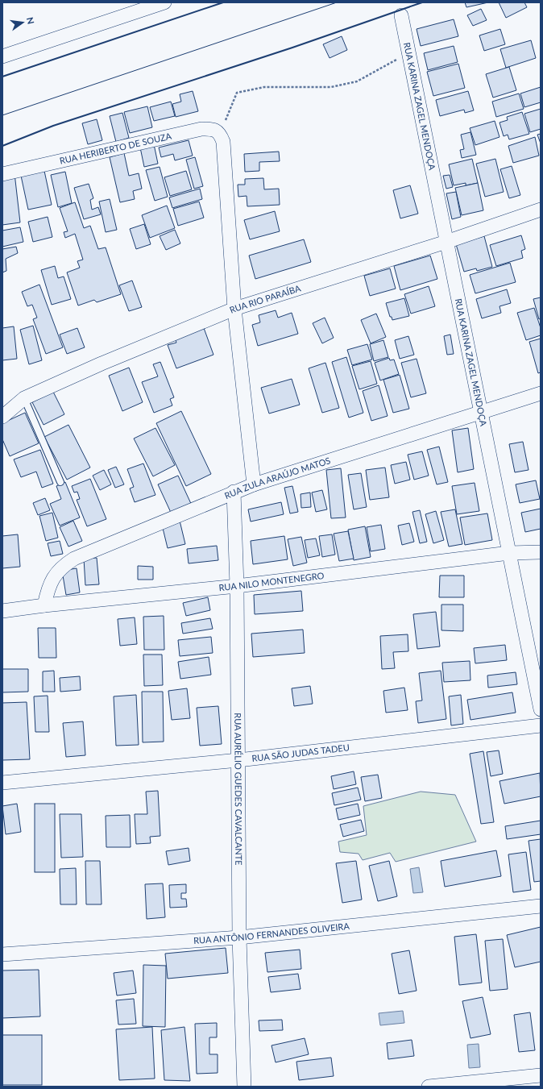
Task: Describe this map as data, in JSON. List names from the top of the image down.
{
  "streets": {
    "street": [
      "RUA KARINA ZAGEL MENDOÇA",
      "RUA HERIBERTO DE SOUZA",
      "RUA RIO PARAÍBA",
      "RUA ZULA ARAÚJO MATOS",
      "RUA NILO MONTENEGRO",
      "RUA SÃO JUDAS TADEU",
      "RUA AURÉLIO GUEDES CAVALCANTE",
      "RUA ANTÔNIO FERNANDES OLIVEIRA"
    ]
  },
  "crossings": [
    ["RUA KARINA ZAGEL MENDOÇA", "RUA RIO PARAÍBA"],
    ["RUA KARINA ZAGEL MENDOÇA", "RUA ZULA ARAÚJO MATOS"],
    ["RUA KARINA ZAGEL MENDOÇA", "RUA NILO MONTENEGRO"],
    ["RUA ZULA ARAÚJO MATOS", "RUA NILO MONTENEGRO"],
    ["RUA ZULA ARAÚJO MATOS", "RUA AURÉLIO GUEDES CAVALCANTE"],
    ["RUA NILO MONTENEGRO", "RUA AURÉLIO GUEDES CAVALCANTE"],
    ["RUA SÃO JUDAS TADEU", "RUA AURÉLIO GUEDES CAVALCANTE"],
    ["RUA AURÉLIO GUEDES CAVALCANTE", "RUA ANTÔNIO FERNANDES OLIVEIRA"]
  ],
  "north": "right"
}
